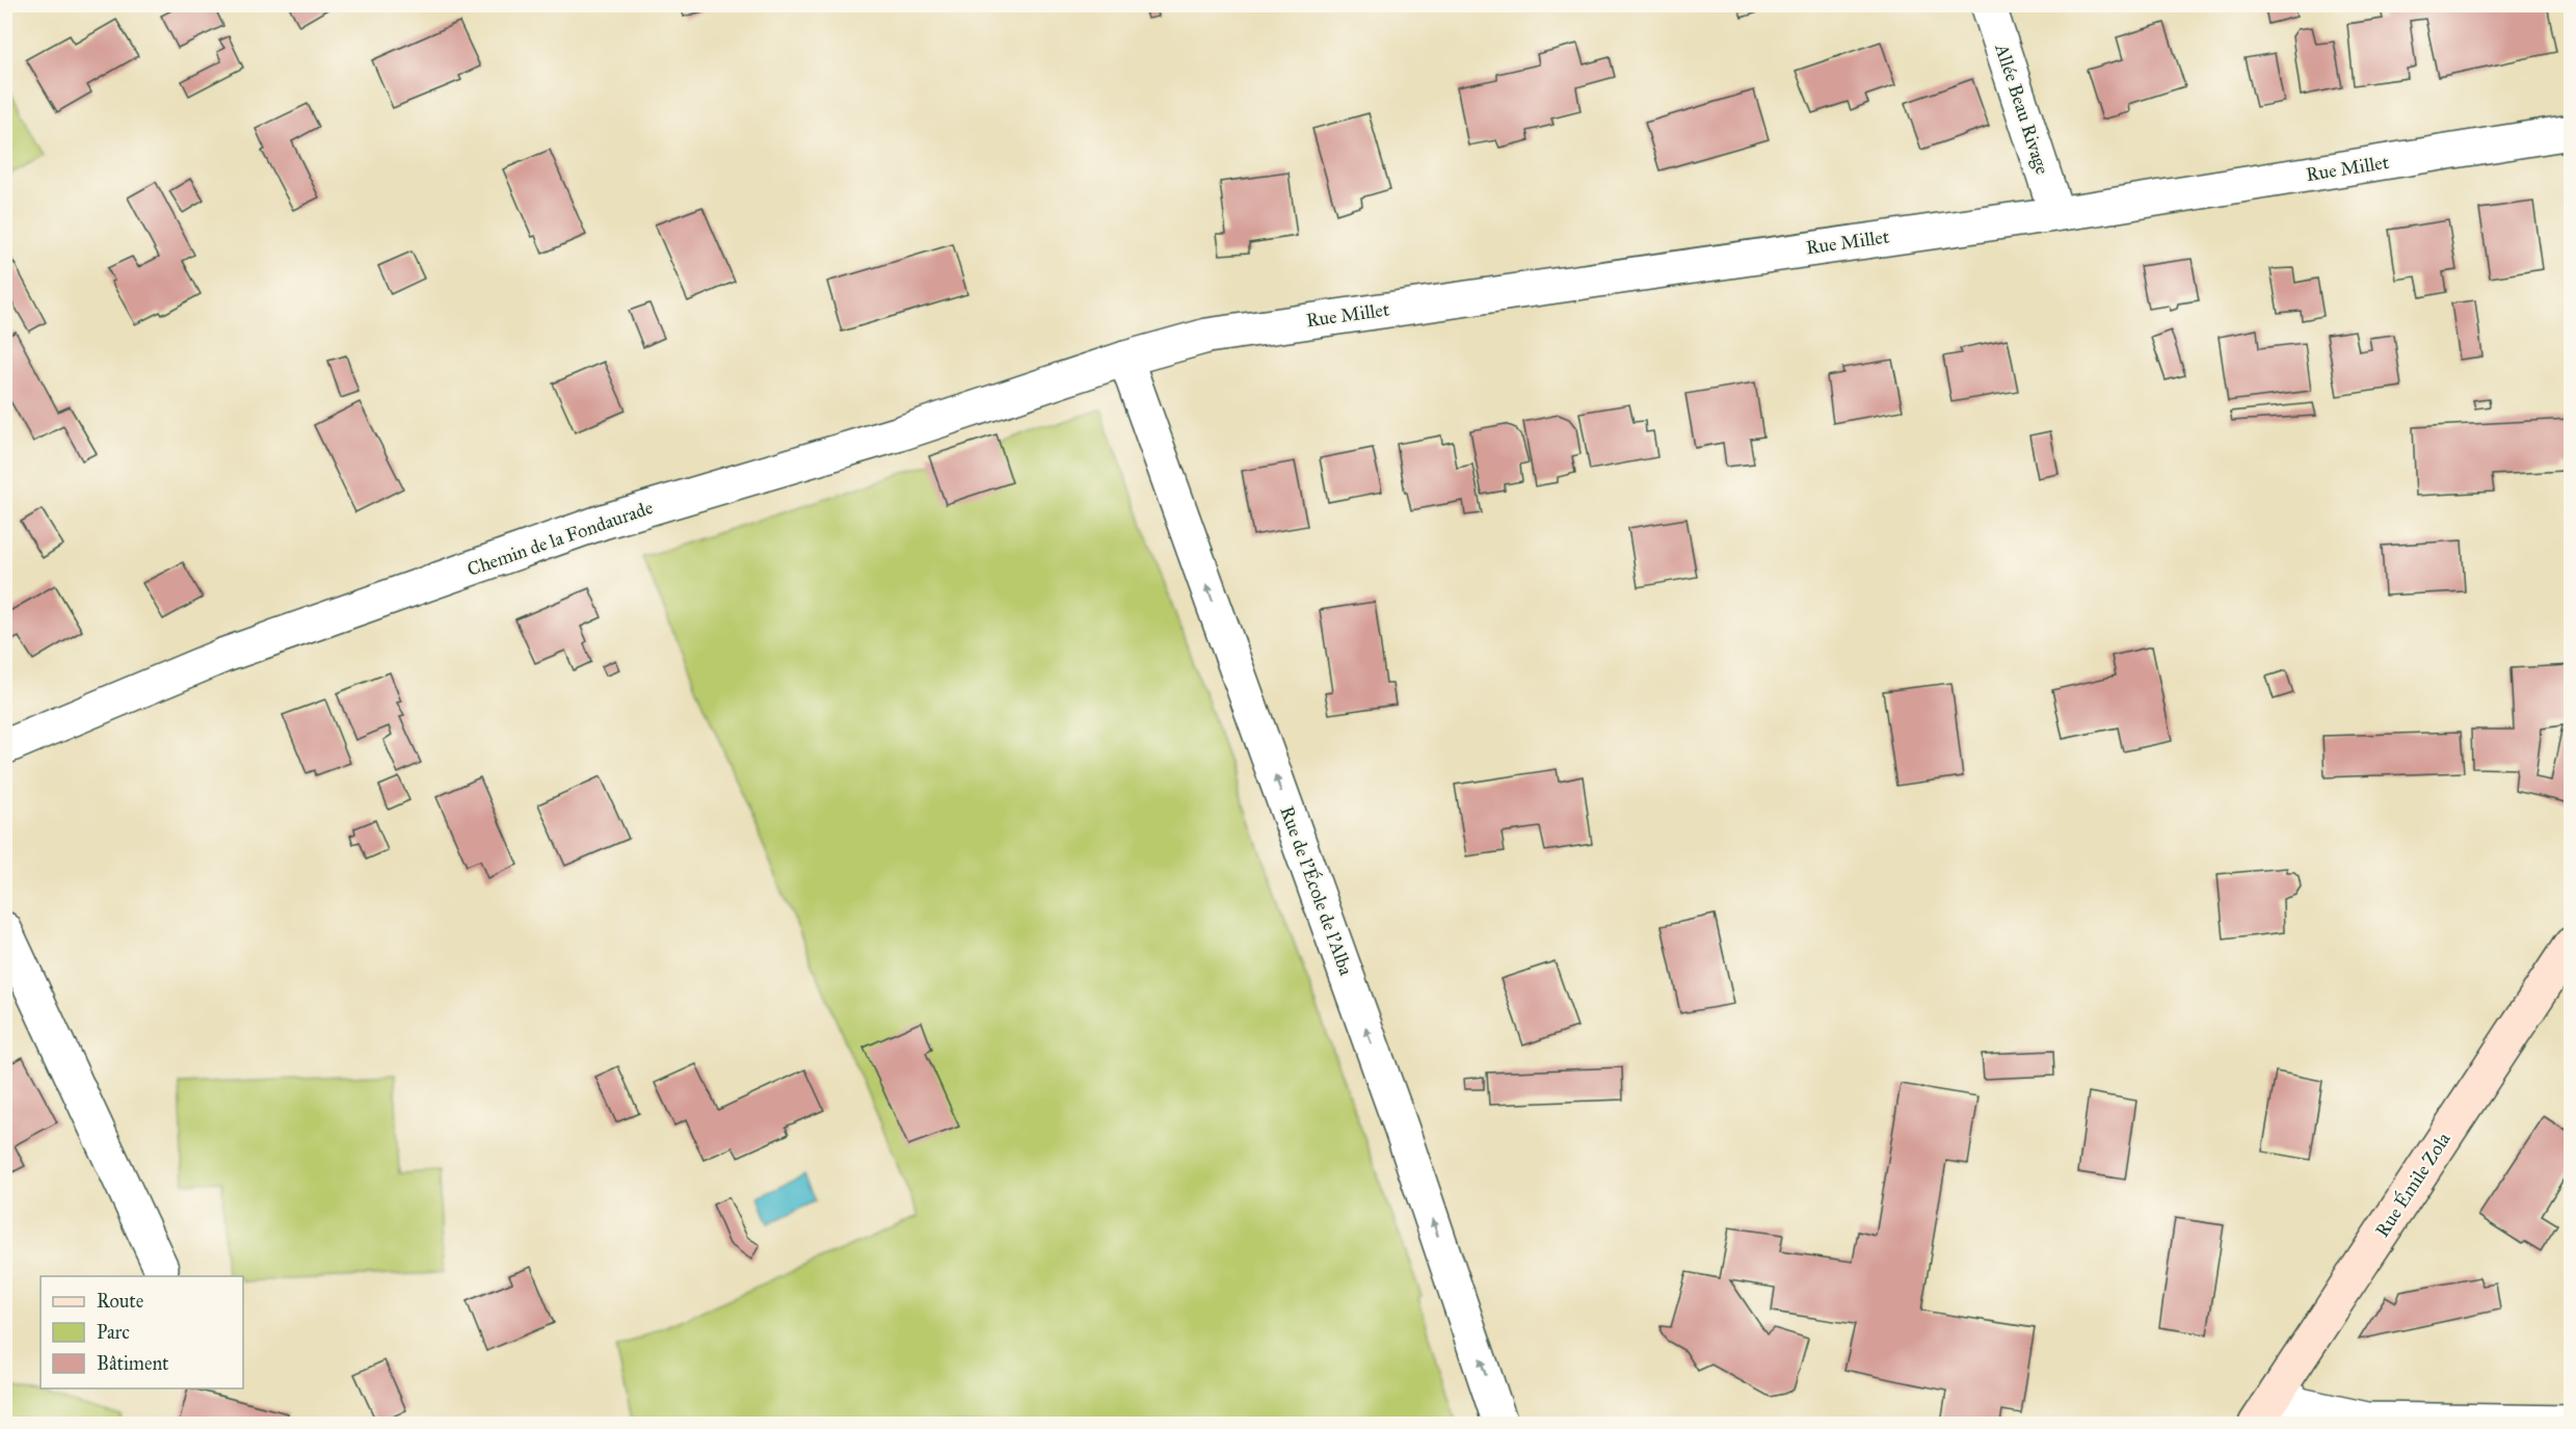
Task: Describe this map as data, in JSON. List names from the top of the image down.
{
  "streets": {
    "main road": ["Rue Émile Zola"],
    "street": [
      "Allée Beau Rivage",
      "Rue Millet",
      "Chemin de la Fondaurade",
      "Rue de l'École de l'Alba"
    ]
  },
  "crossings": [
    ["Allée Beau Rivage", "Rue Millet"],
    ["Rue Millet", "Chemin de la Fondaurade"],
    ["Rue Millet", "Rue de l'École de l'Alba"],
    ["Chemin de la Fondaurade", "Rue de l'École de l'Alba"]
  ],
  "one_way": ["Rue de l'École de l'Alba"],
  "legend": ["Route", "Parc", "Bâtiment"]
}
